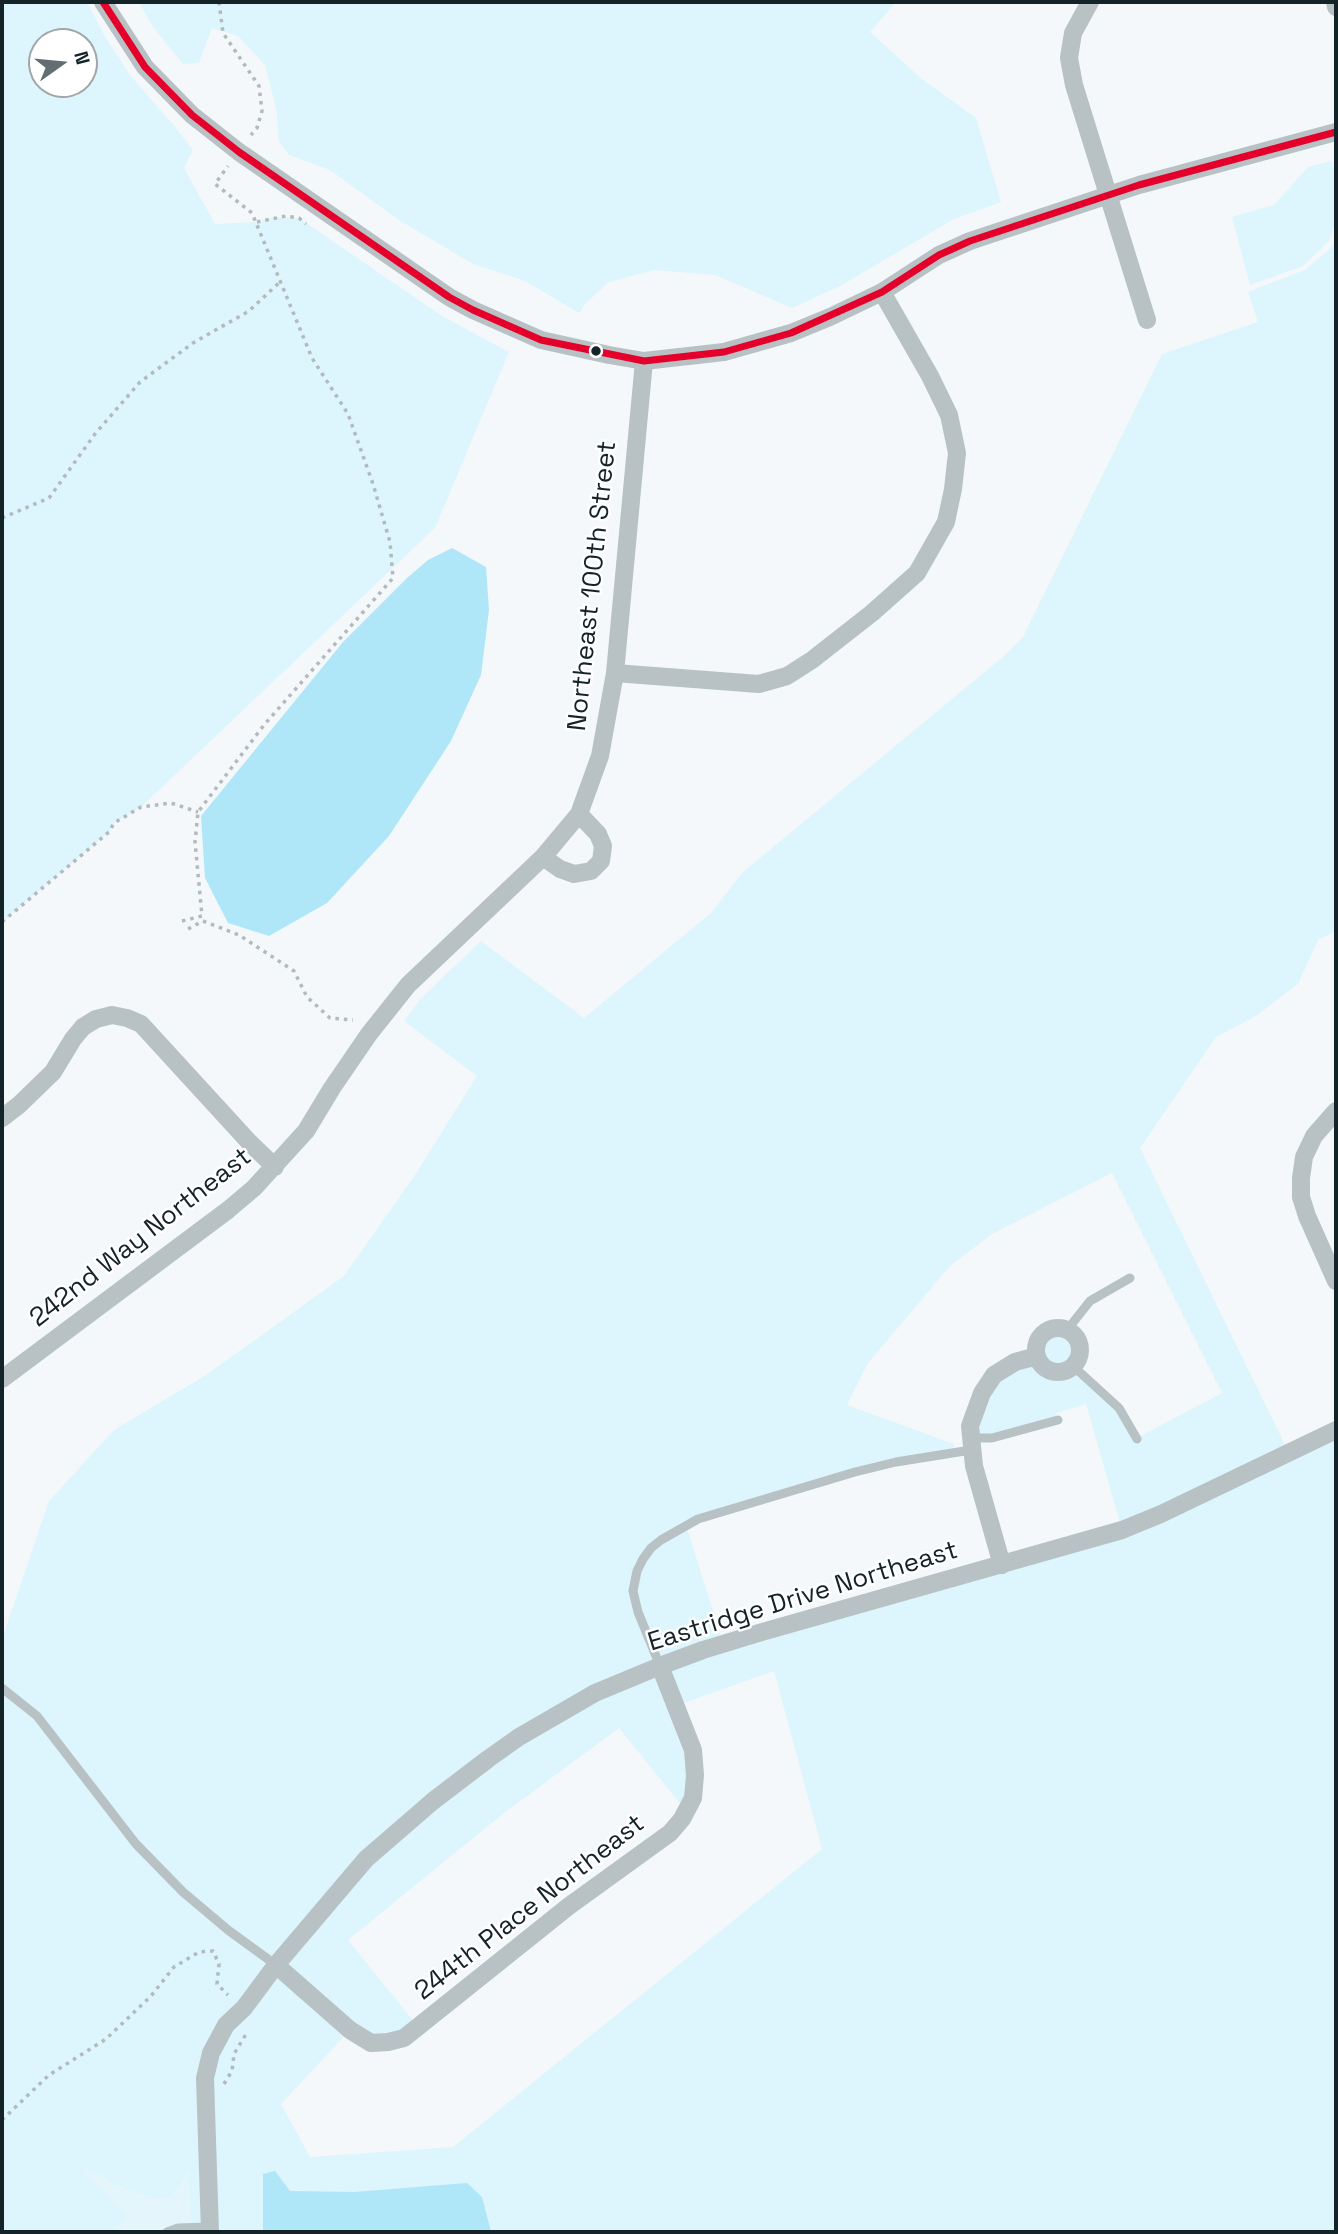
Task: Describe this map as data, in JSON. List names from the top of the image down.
{
  "streets": {
    "street": [
      "Northeast 100th Street",
      "242nd Way Northeast",
      "Eastridge Drive Northeast",
      "244th Place Northeast"
    ]
  },
  "crossings": [
    ["Northeast 100th Street", "242nd Way Northeast"],
    ["Eastridge Drive Northeast", "244th Place Northeast"]
  ],
  "north": "right"
}
